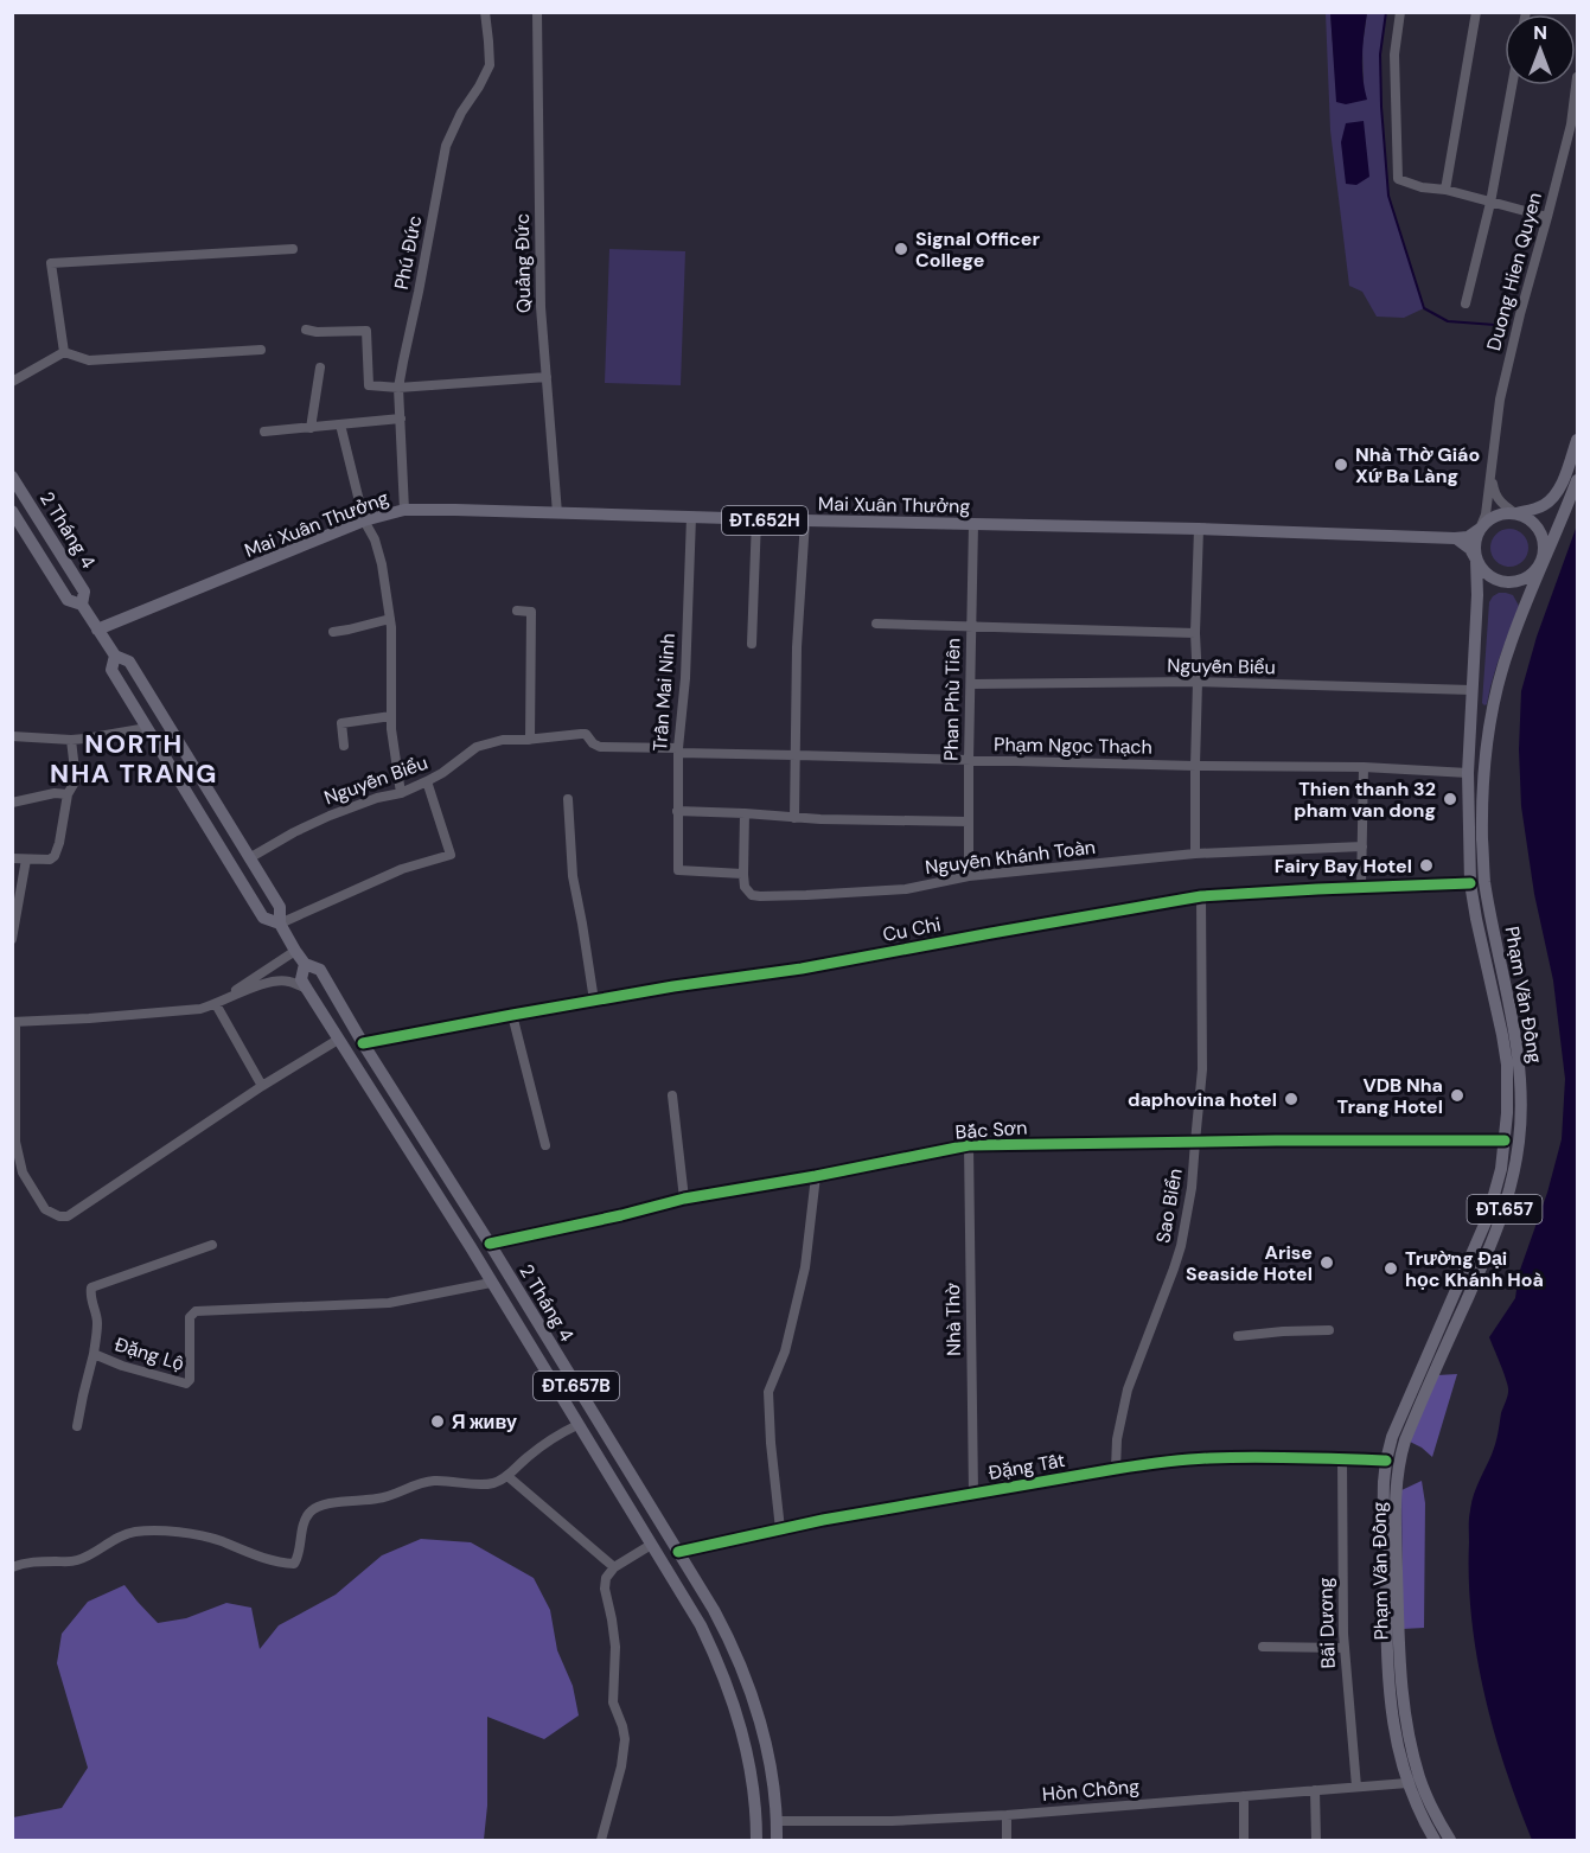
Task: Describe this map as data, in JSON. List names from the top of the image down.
{
  "streets": {
    "main road": [
      "Mai Xuân Thưởng",
      "ĐT.652H",
      "2 Tháng 4",
      "Phạm Văn Đồng",
      "ĐT.657",
      "ĐT.657B"
    ],
    "street": [
      "Phú Đức",
      "Quảng Đức",
      "Duong Hien Quyen",
      "Nguyễn Biểu",
      "Trần Mai Ninh",
      "Phan Phù Tiên",
      "Phạm Ngọc Thạch",
      "Nguyễn Khánh Toàn",
      "Cu Chi",
      "Bắc Sơn",
      "Sao Biển",
      "Nhà Thờ",
      "Đặng Lộ",
      "Đặng Tất",
      "Bãi Dương",
      "Hòn Chồng"
    ]
  },
  "crossings": [
    ["Phú Đức", "Mai Xuân Thưởng"],
    ["Quảng Đức", "Mai Xuân Thưởng"],
    ["Duong Hien Quyen", "Mai Xuân Thưởng"],
    ["Duong Hien Quyen", "Phạm Văn Đồng"],
    ["Duong Hien Quyen", "ĐT.657"],
    ["Mai Xuân Thưởng", "2 Tháng 4"],
    ["Mai Xuân Thưởng", "Trần Mai Ninh"],
    ["Mai Xuân Thưởng", "Phan Phù Tiên"],
    ["Mai Xuân Thưởng", "Phạm Văn Đồng"],
    ["Mai Xuân Thưởng", "ĐT.657"],
    ["2 Tháng 4", "Nguyễn Biểu"],
    ["2 Tháng 4", "Cu Chi"],
    ["2 Tháng 4", "Bắc Sơn"],
    ["2 Tháng 4", "Đặng Lộ"],
    ["2 Tháng 4", "Đặng Tất"],
    ["2 Tháng 4", "Hòn Chồng"],
    ["Nguyễn Biểu", "Trần Mai Ninh"],
    ["Nguyễn Biểu", "Phan Phù Tiên"],
    ["Nguyễn Biểu", "Phạm Ngọc Thạch"],
    ["Nguyễn Biểu", "Phạm Văn Đồng"],
    ["Trần Mai Ninh", "Phạm Ngọc Thạch"],
    ["Trần Mai Ninh", "Nguyễn Khánh Toàn"],
    ["Phan Phù Tiên", "Phạm Ngọc Thạch"],
    ["Phan Phù Tiên", "Nguyễn Khánh Toàn"],
    ["Phạm Ngọc Thạch", "Phạm Văn Đồng"],
    ["Cu Chi", "Phạm Văn Đồng"],
    ["Cu Chi", "Sao Biển"],
    ["Phạm Văn Đồng", "Bắc Sơn"],
    ["Phạm Văn Đồng", "ĐT.657"],
    ["Phạm Văn Đồng", "Đặng Tất"],
    ["Phạm Văn Đồng", "Hòn Chồng"],
    ["Bắc Sơn", "Sao Biển"],
    ["Bắc Sơn", "Nhà Thờ"],
    ["Sao Biển", "Đặng Tất"],
    ["Nhà Thờ", "Đặng Tất"],
    ["Đặng Tất", "Bãi Dương"],
    ["Bãi Dương", "Hòn Chồng"]
  ],
  "districts": ["NORTH NHA TRANG"],
  "places": [
    "Signal Officer College",
    "Nhà Thờ Giáo Xứ Ba Làng",
    "Thien thanh 32 pham van dong",
    "Fairy Bay Hotel",
    "VDB Nha Trang Hotel",
    "daphovina hotel",
    "Arise Seaside Hotel",
    "Trường Đại học Khánh Hoà",
    "Я живу"
  ],
  "north": "top"
}
